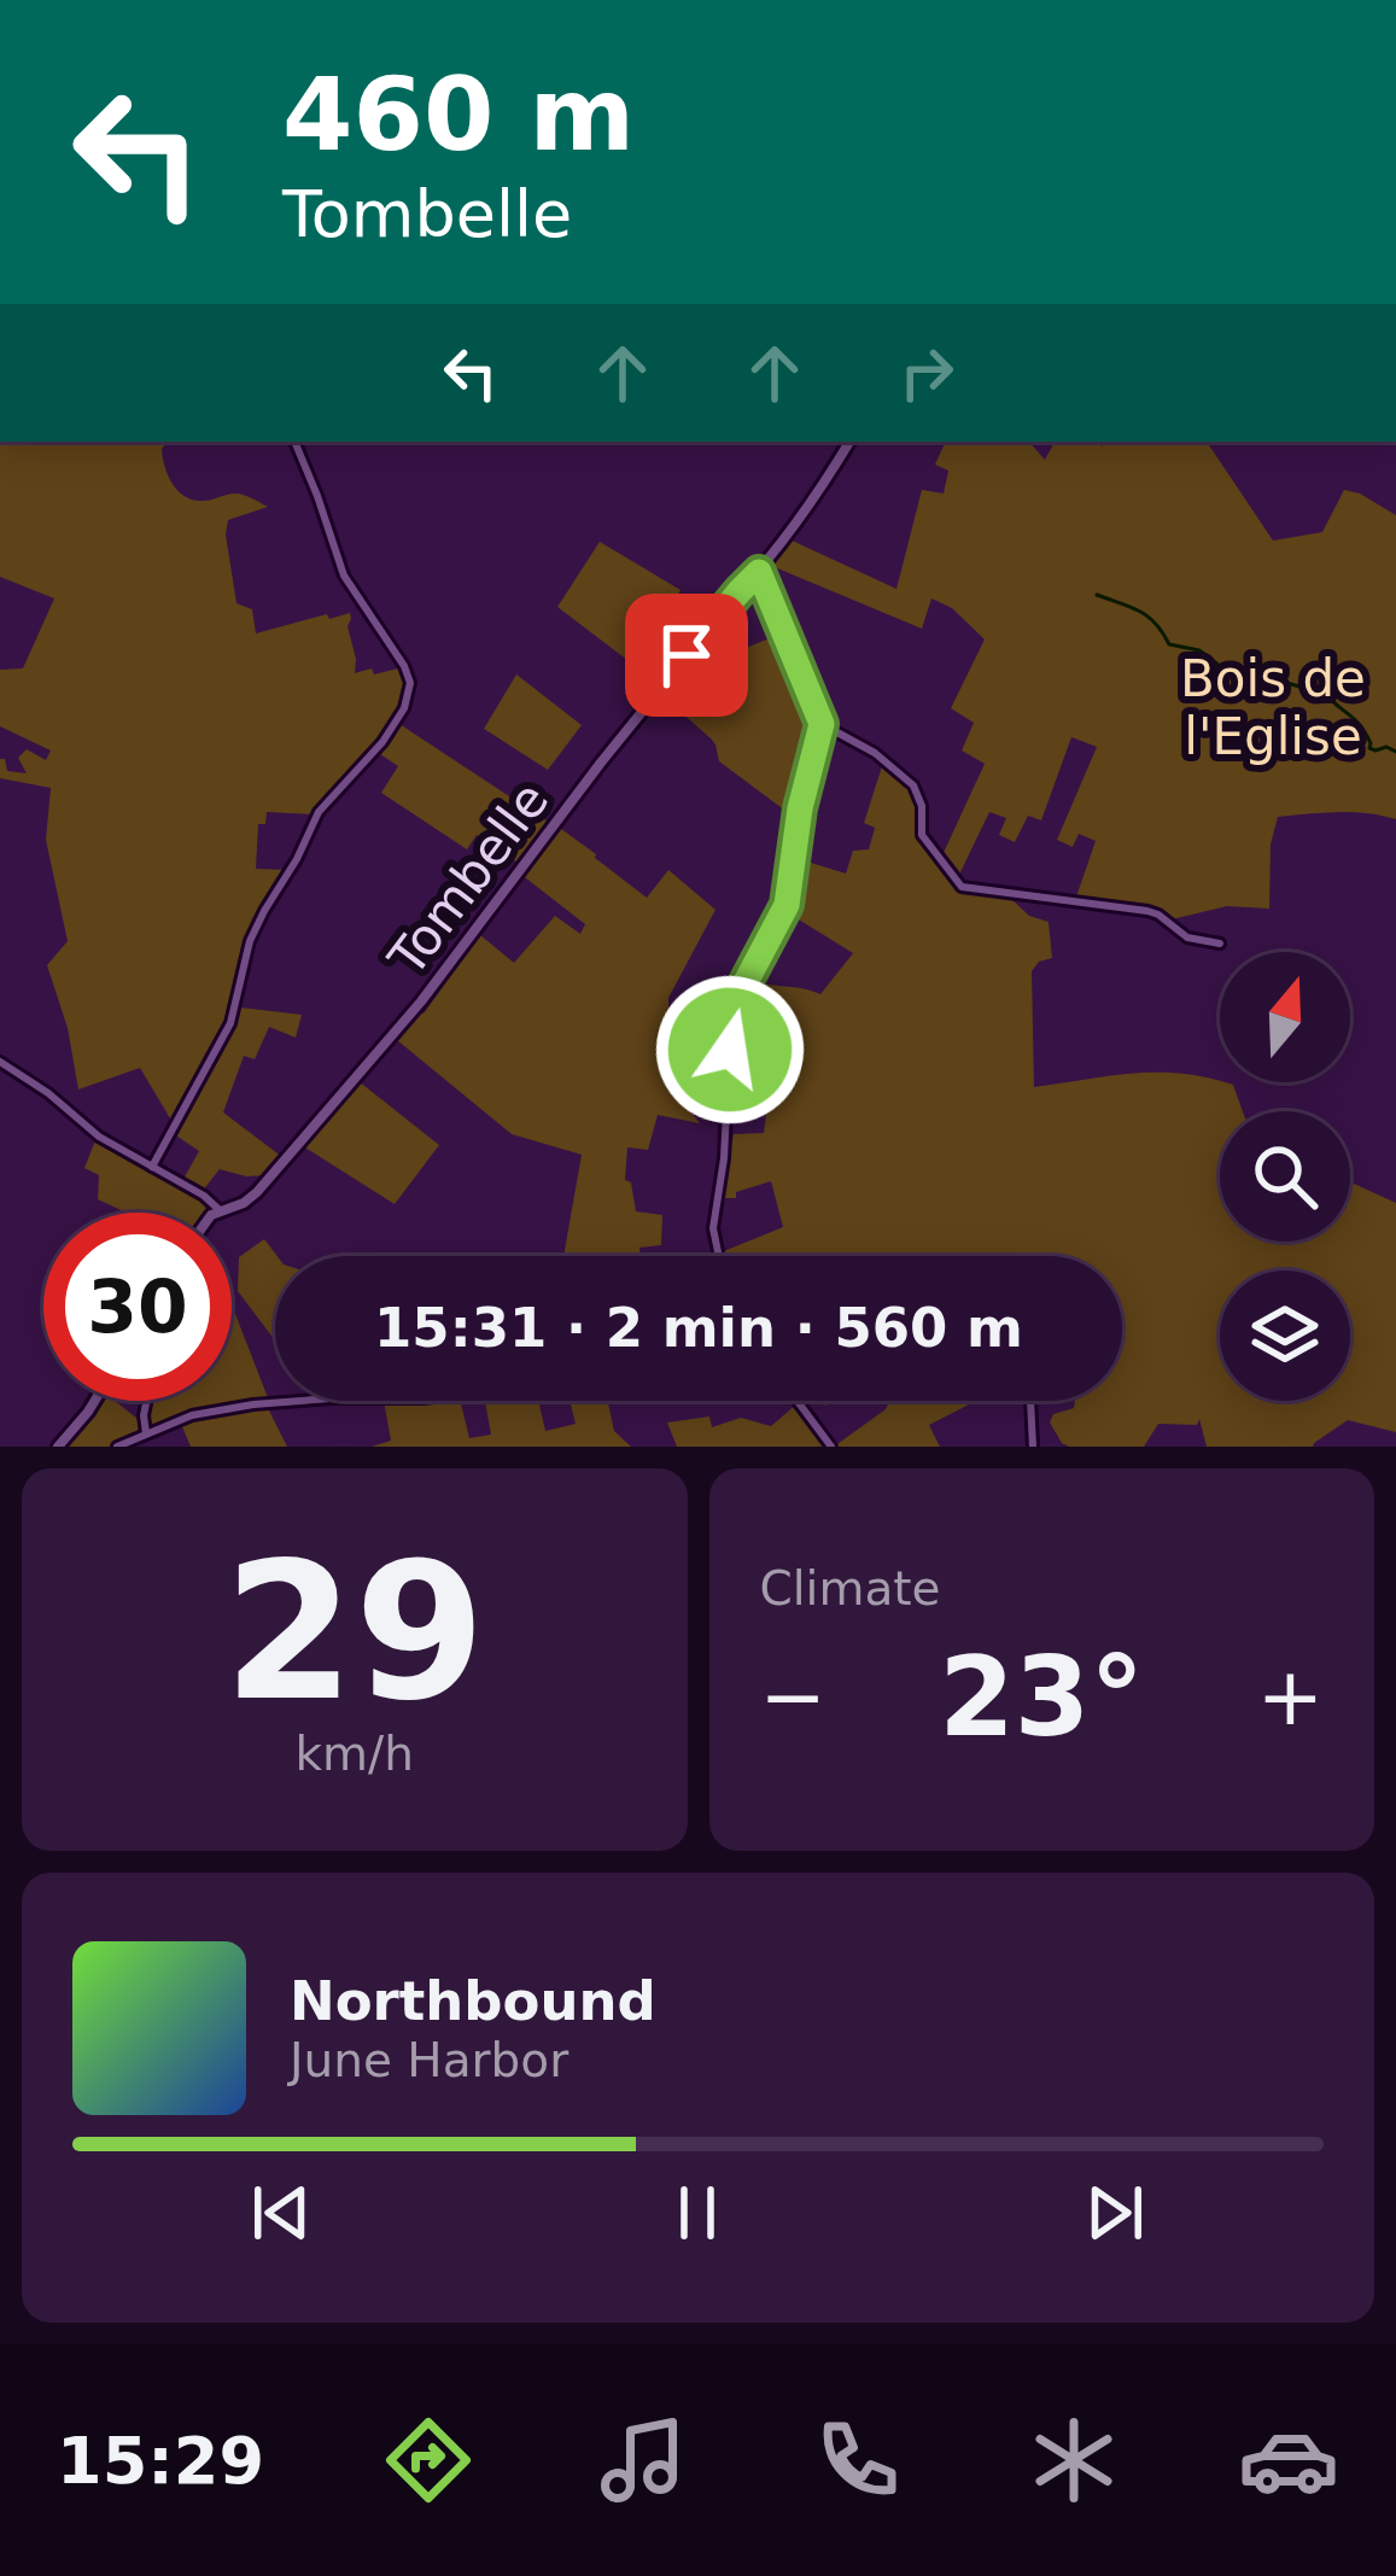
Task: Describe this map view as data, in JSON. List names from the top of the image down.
{
  "streets": {
    "street": ["Tombelle"]
  },
  "parks": ["Bois de l'Eglise"],
  "north": "top",
  "page": {
    "turn": ["460 m", "Tombelle"],
    "limit": "30",
    "trip": "15:31 · 2 min · 560 m",
    "tile": [
      ["29", "km/h"],
      "Climate"
    ],
    "heat": ["−", "23°", "+"],
    "song": ["Northbound", "June Harbor"],
    "tabs": "15:29"
  }
}
